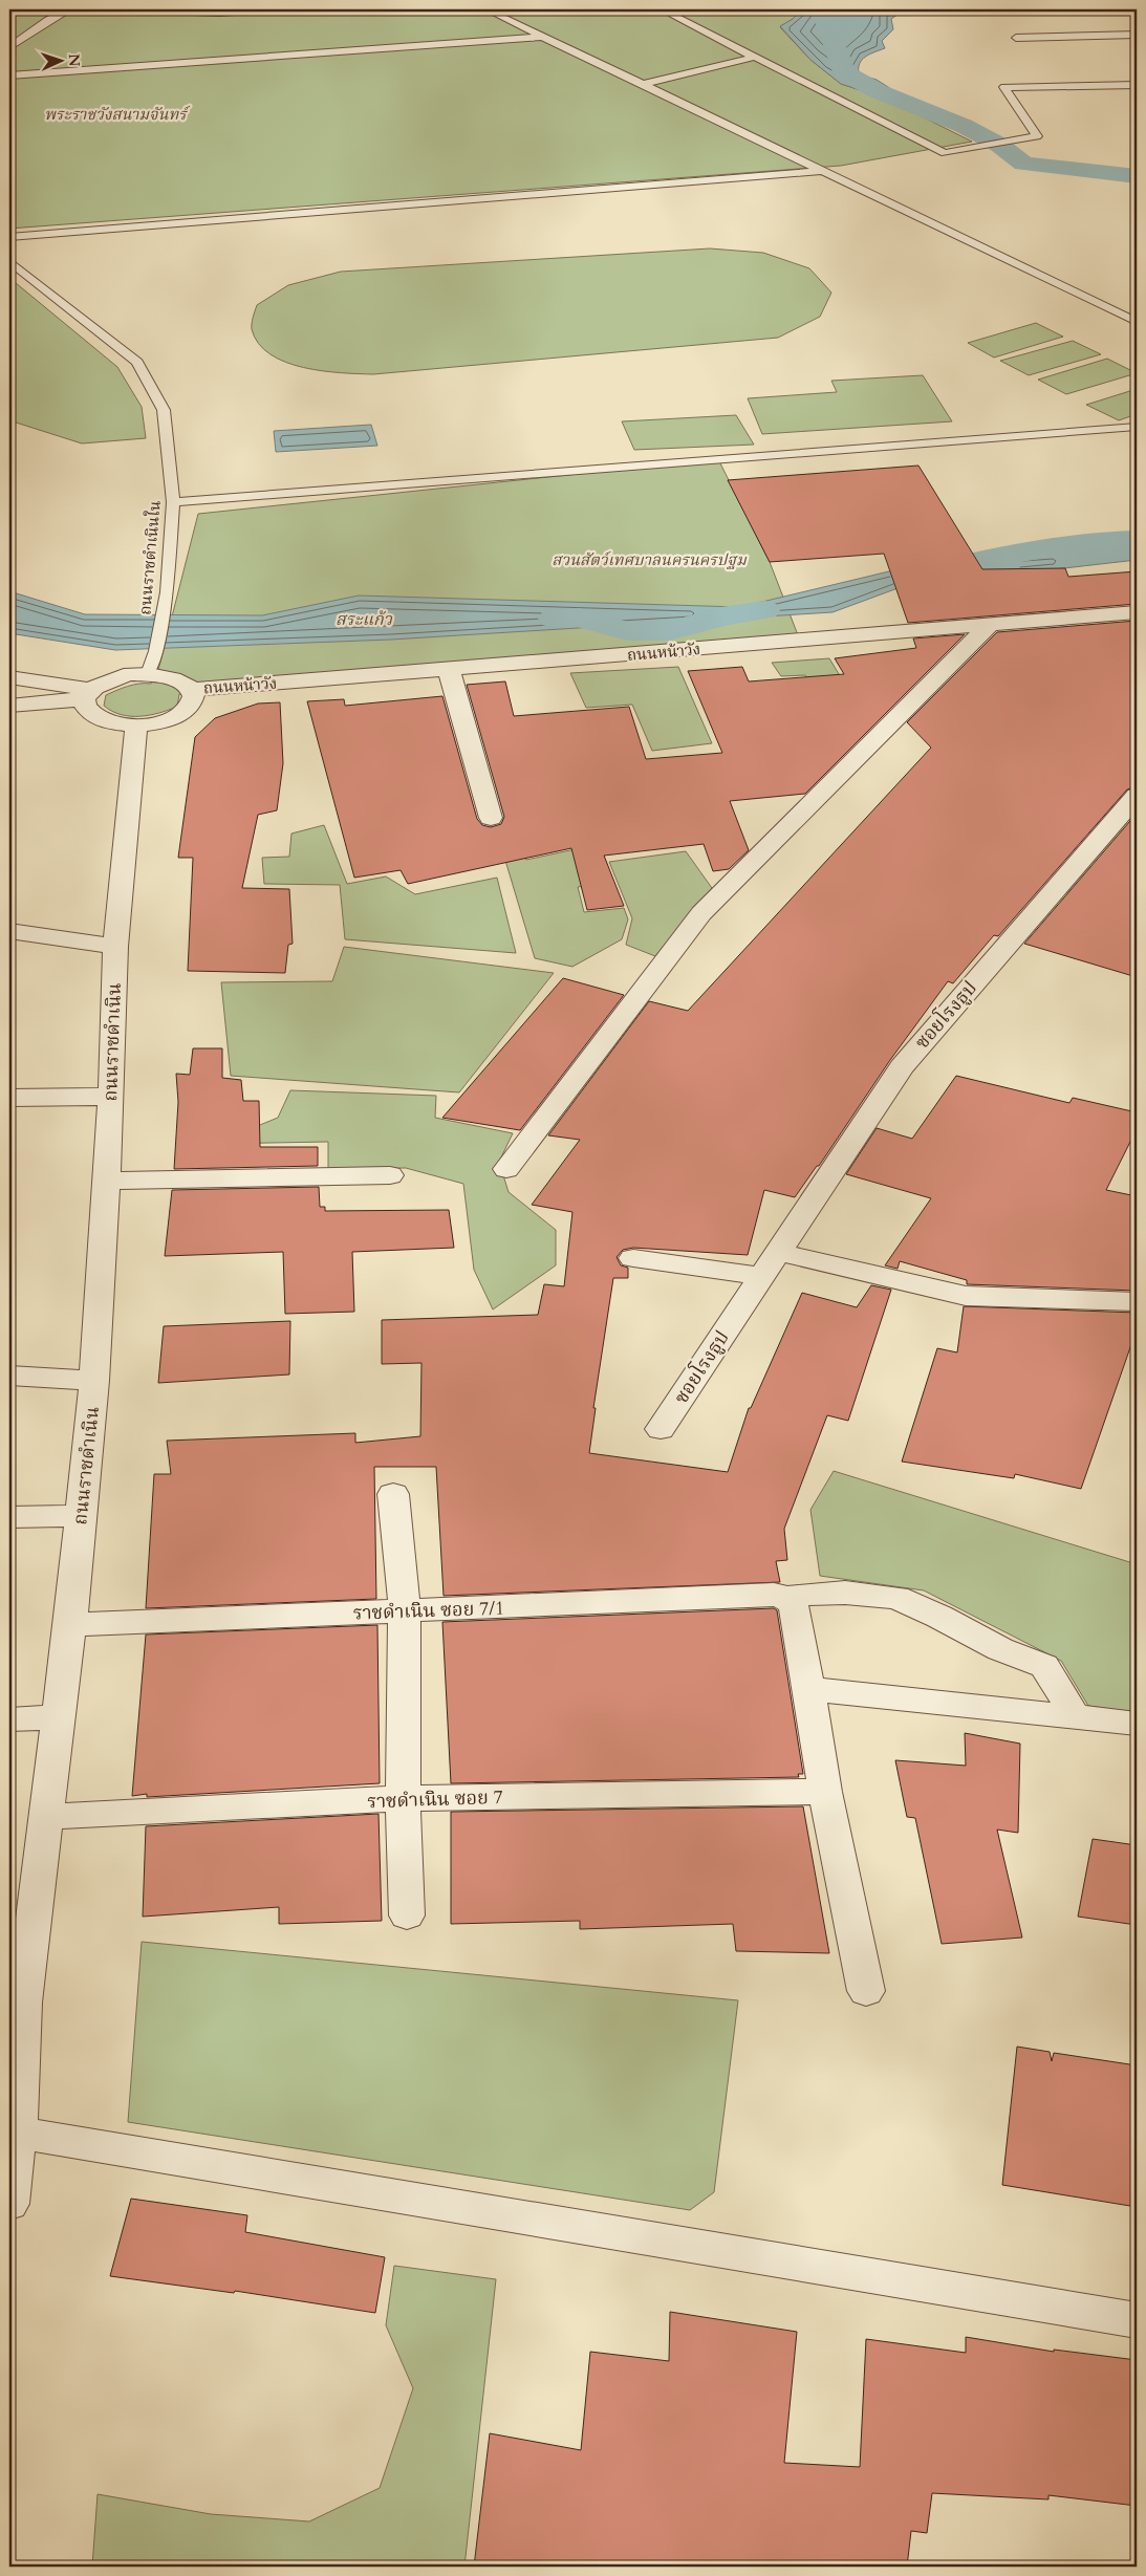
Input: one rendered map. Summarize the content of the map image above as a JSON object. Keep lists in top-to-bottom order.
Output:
{
  "streets": {
    "street": [
      "ถนนหน้าวัง",
      "ซอยโรงธูป",
      "ถนนราชดำเนิน",
      "ราชดำเนิน ซอย 7/1",
      "ราชดำเนิน ซอย 7"
    ],
    "lane": ["ถนนราชดำเนินใน"]
  },
  "crossings": [
    ["ถนนราชดำเนินใน", "ถนนหน้าวัง"],
    ["ถนนหน้าวัง", "ถนนราชดำเนิน"],
    ["ถนนราชดำเนิน", "ราชดำเนิน ซอย 7/1"],
    ["ถนนราชดำเนิน", "ราชดำเนิน ซอย 7"]
  ],
  "water": ["สระแก้ว"],
  "parks": ["พระราชวังสนามจันทร์", "สวนสัตว์เทศบาลนครนครปฐม"],
  "north": "right"
}
